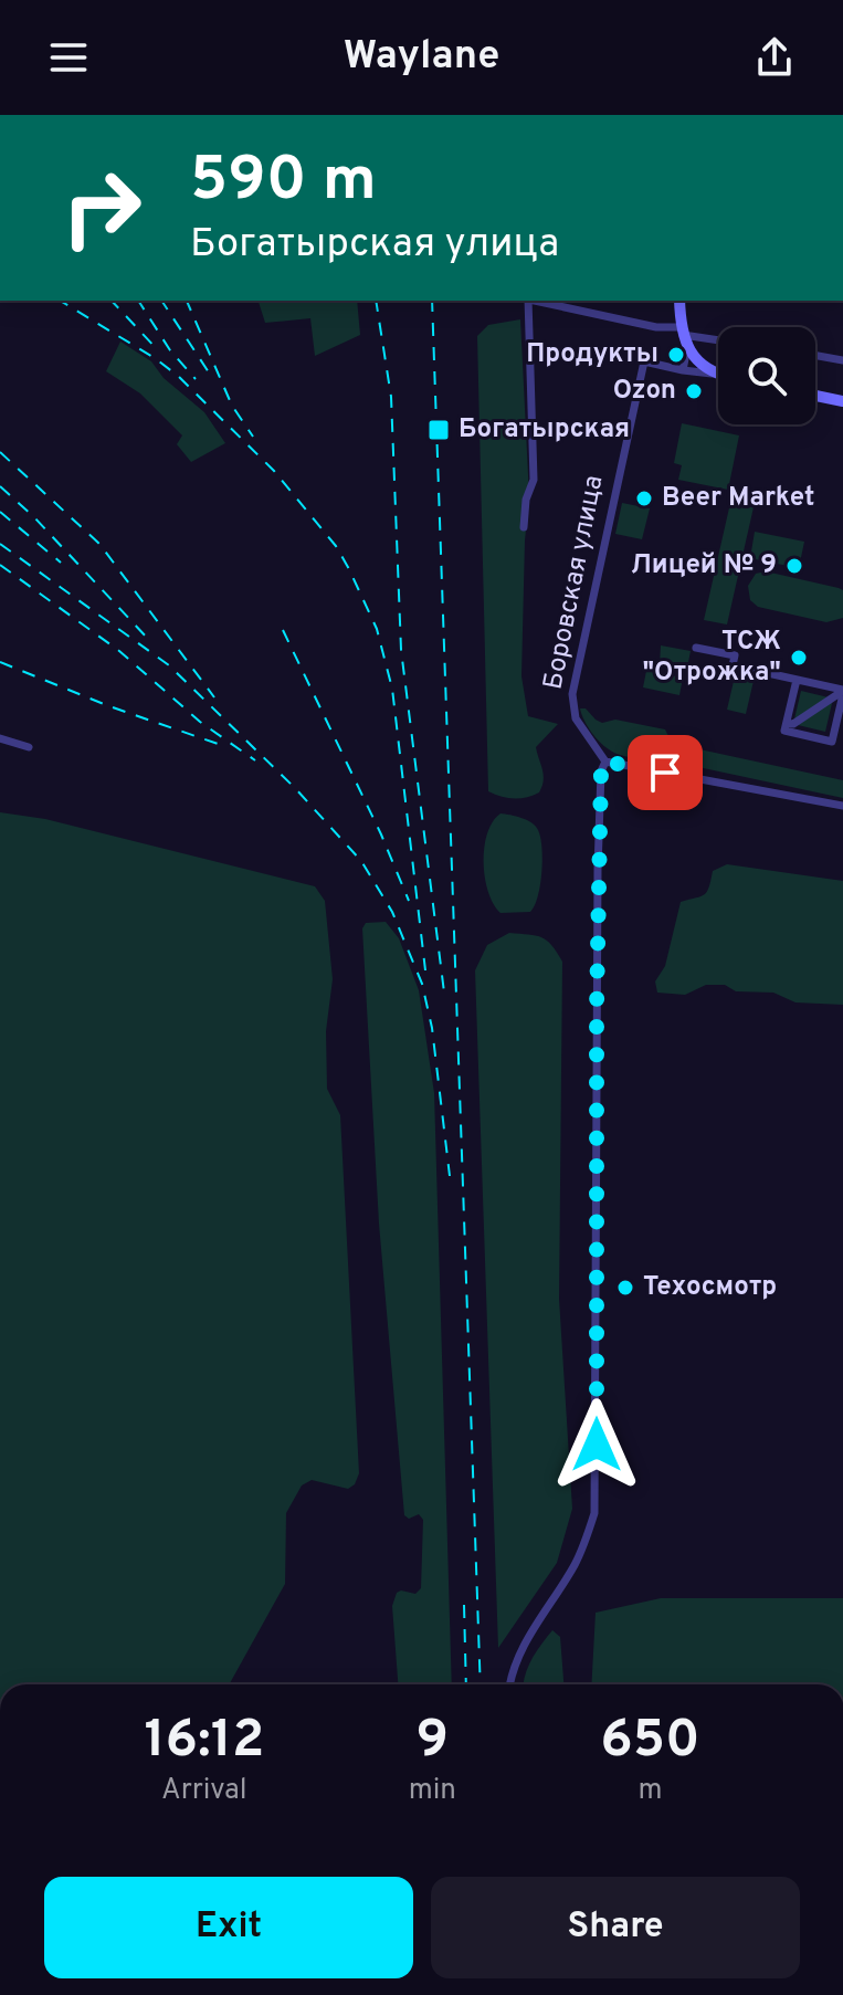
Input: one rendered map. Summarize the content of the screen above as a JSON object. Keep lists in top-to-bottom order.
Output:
{
  "streets": {
    "street": ["Боровская улица"]
  },
  "places": {
    "other": [
      "Продукты",
      "Ozon",
      "Beer Market",
      "Лицей № 9",
      "ТСЖ \"Отрожка\"",
      "Техосмотр"
    ],
    "transit": ["Богатырская"]
  },
  "page": {
    "header": "Waylane",
    "turn": ["590 m", "Богатырская улица"],
    "eta": [
      "16:12",
      "Arrival",
      "9",
      "min",
      "650",
      "m"
    ],
    "buttons": ["Exit", "Share"]
  }
}
